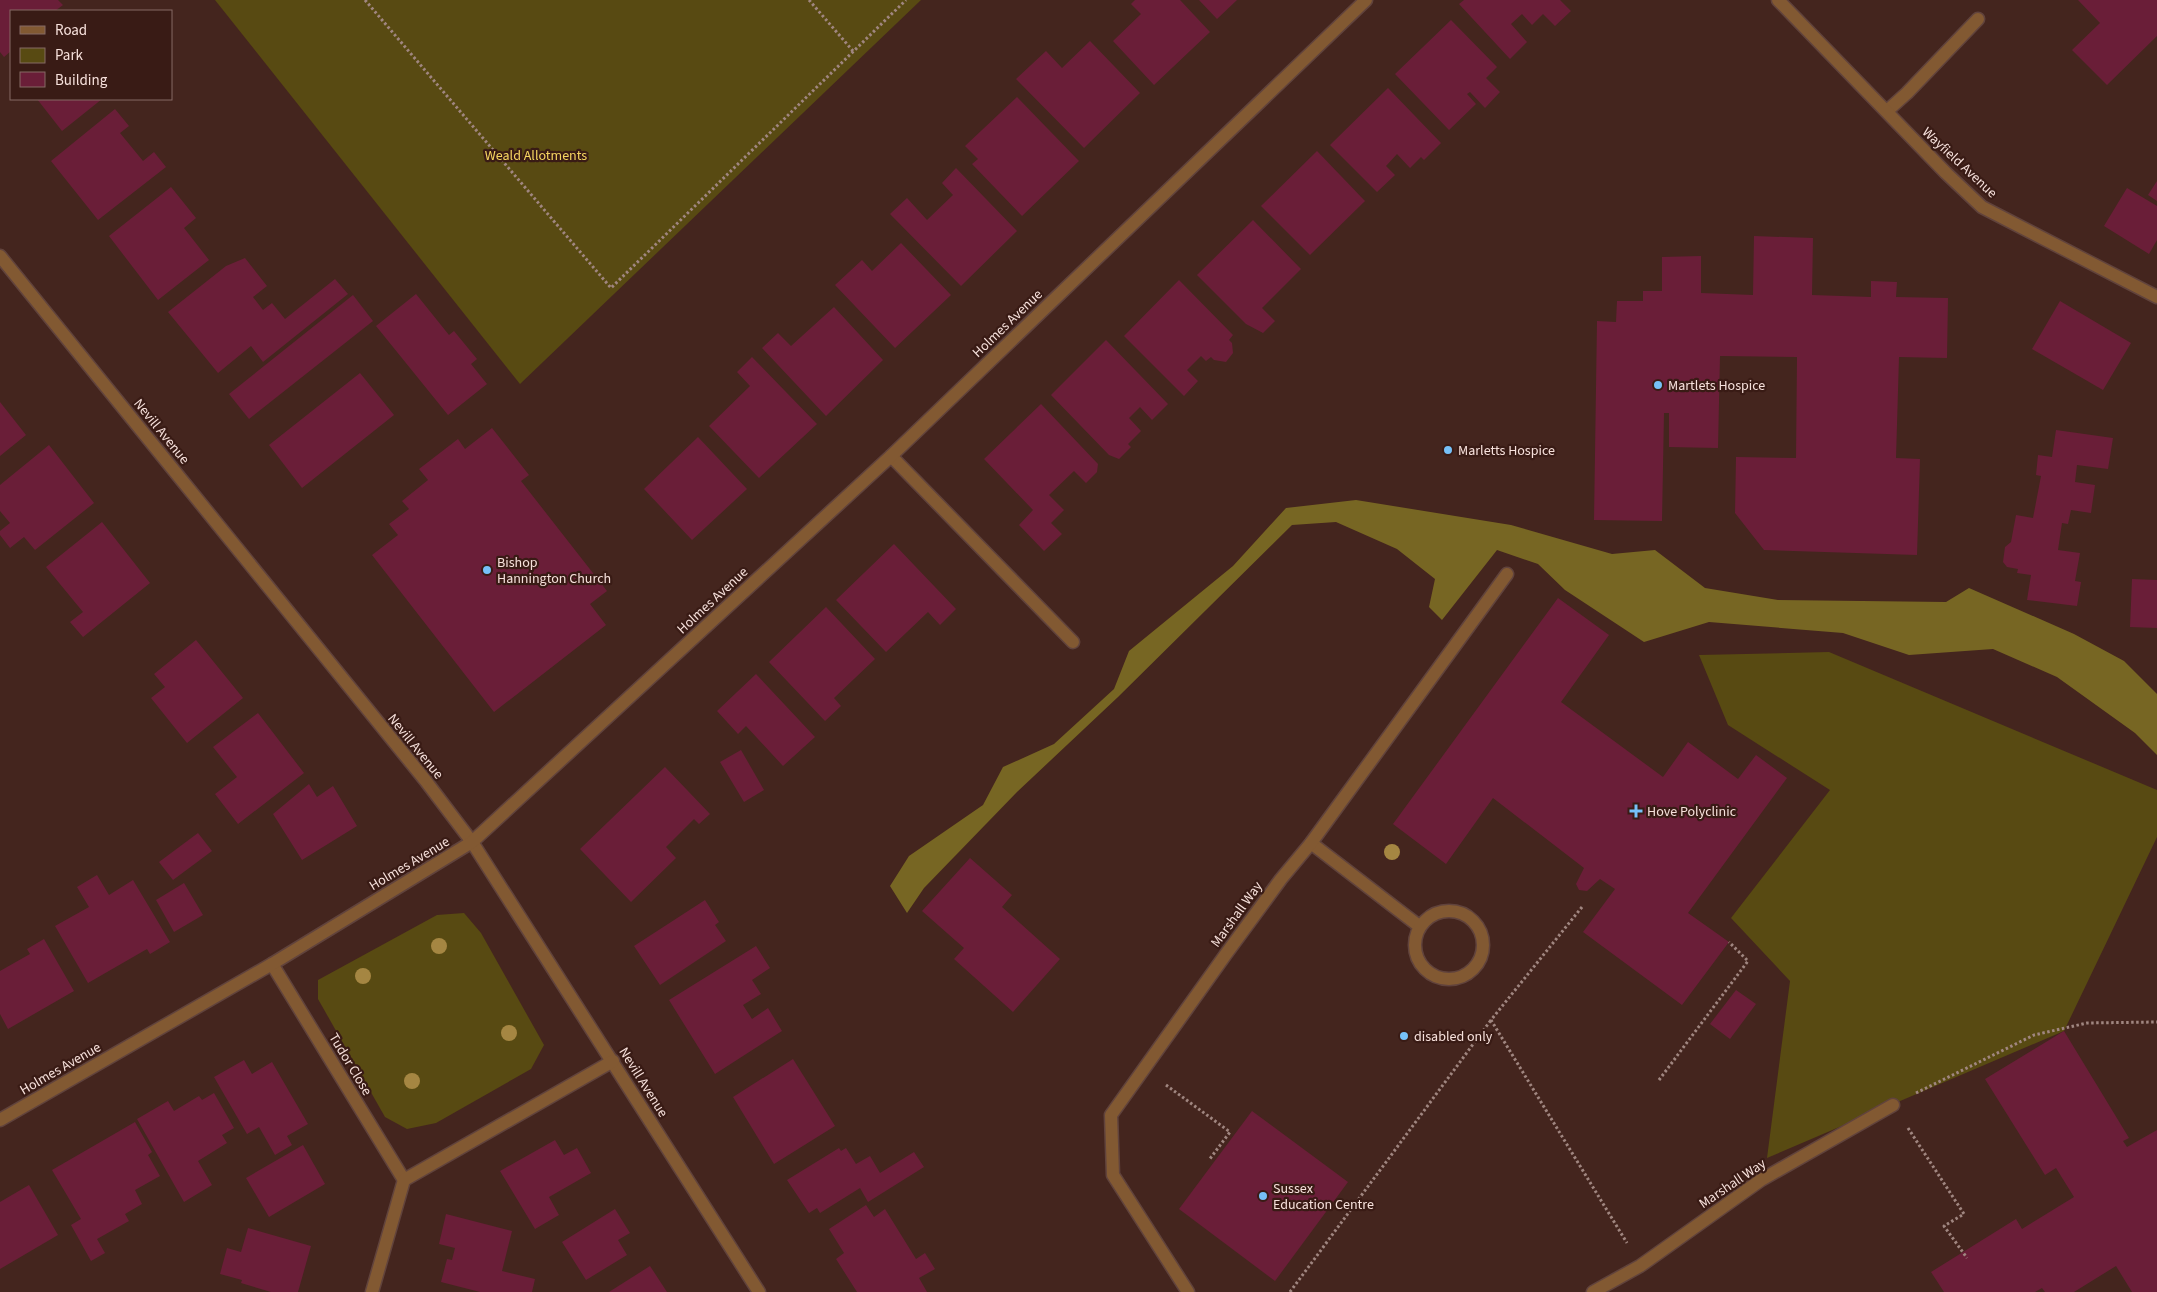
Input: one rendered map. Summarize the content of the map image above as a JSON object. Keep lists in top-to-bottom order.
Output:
{
  "streets": {
    "street": [
      "Wayfield Avenue",
      "Holmes Avenue",
      "Nevill Avenue",
      "Marshall Way",
      "Tudor Close"
    ]
  },
  "crossings": [
    ["Holmes Avenue", "Nevill Avenue"],
    ["Holmes Avenue", "Tudor Close"]
  ],
  "parks": ["Weald Allotments"],
  "places": {
    "other": [
      "Martlets Hospice",
      "Marletts Hospice",
      "Bishop Hannington Church",
      "disabled only",
      "Sussex Education Centre"
    ],
    "health": ["Hove Polyclinic"]
  },
  "legend": ["Road", "Park", "Building"]
}
